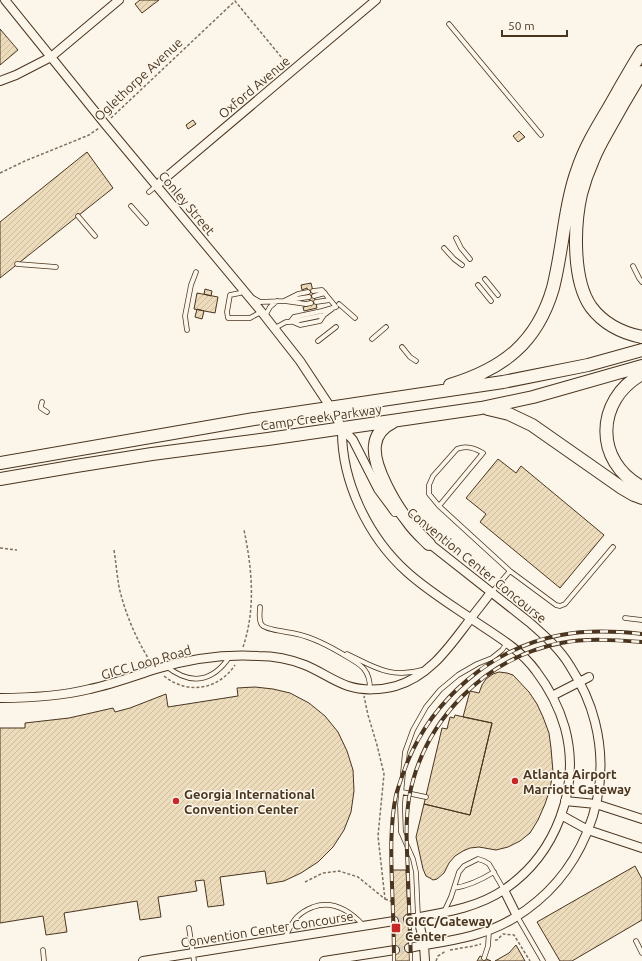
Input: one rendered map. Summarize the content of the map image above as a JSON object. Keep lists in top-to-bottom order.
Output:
{
  "streets": {
    "main road": ["Camp Creek Parkway"],
    "street": [
      "Oxford Avenue",
      "Conley Street",
      "Convention Center Concourse",
      "GICC Loop Road"
    ],
    "path": ["Oglethorpe Avenue"]
  },
  "crossings": [
    ["Oglethorpe Avenue", "Oxford Avenue"],
    ["Oglethorpe Avenue", "Conley Street"],
    ["Oxford Avenue", "Conley Street"],
    ["Conley Street", "Camp Creek Parkway"],
    ["Conley Street", "Convention Center Concourse"],
    ["Camp Creek Parkway", "Convention Center Concourse"],
    ["Convention Center Concourse", "GICC Loop Road"]
  ],
  "places": {
    "other": ["Atlanta Airport Marriott Gateway", "Georgia International Convention Center"],
    "transit": ["GICC/Gateway Center"]
  },
  "scale_bar": "50 m"
}
